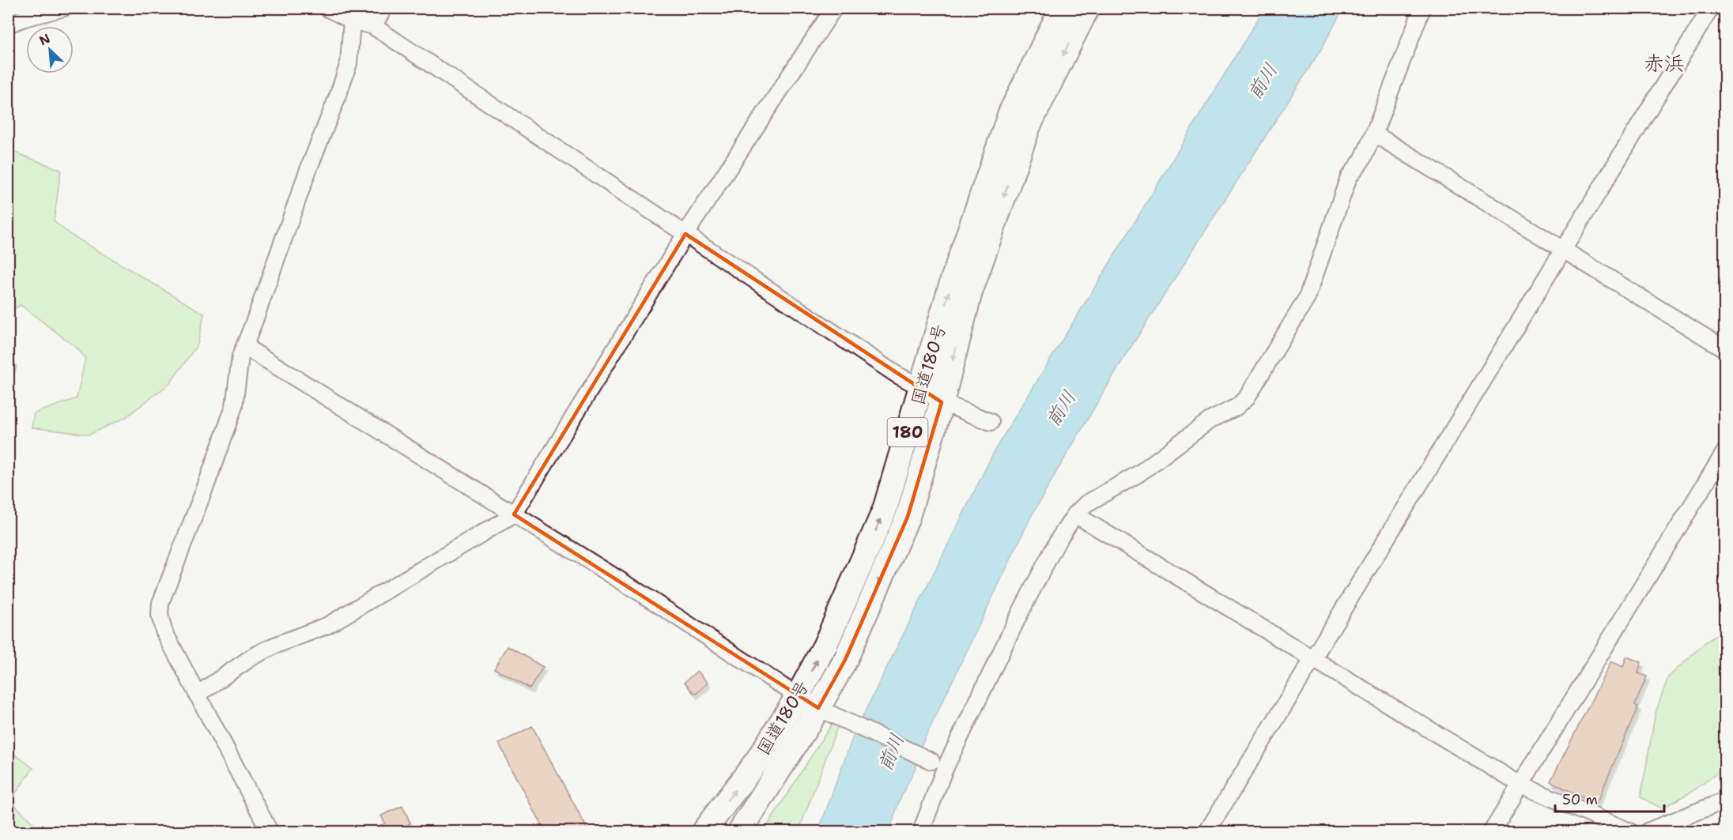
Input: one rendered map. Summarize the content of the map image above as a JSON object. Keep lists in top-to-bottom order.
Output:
{
  "streets": {
    "highway": ["国道180号", "180"]
  },
  "districts": ["赤浜"],
  "water": ["前川"],
  "scale_bar": "50 m",
  "north": "top left"
}
